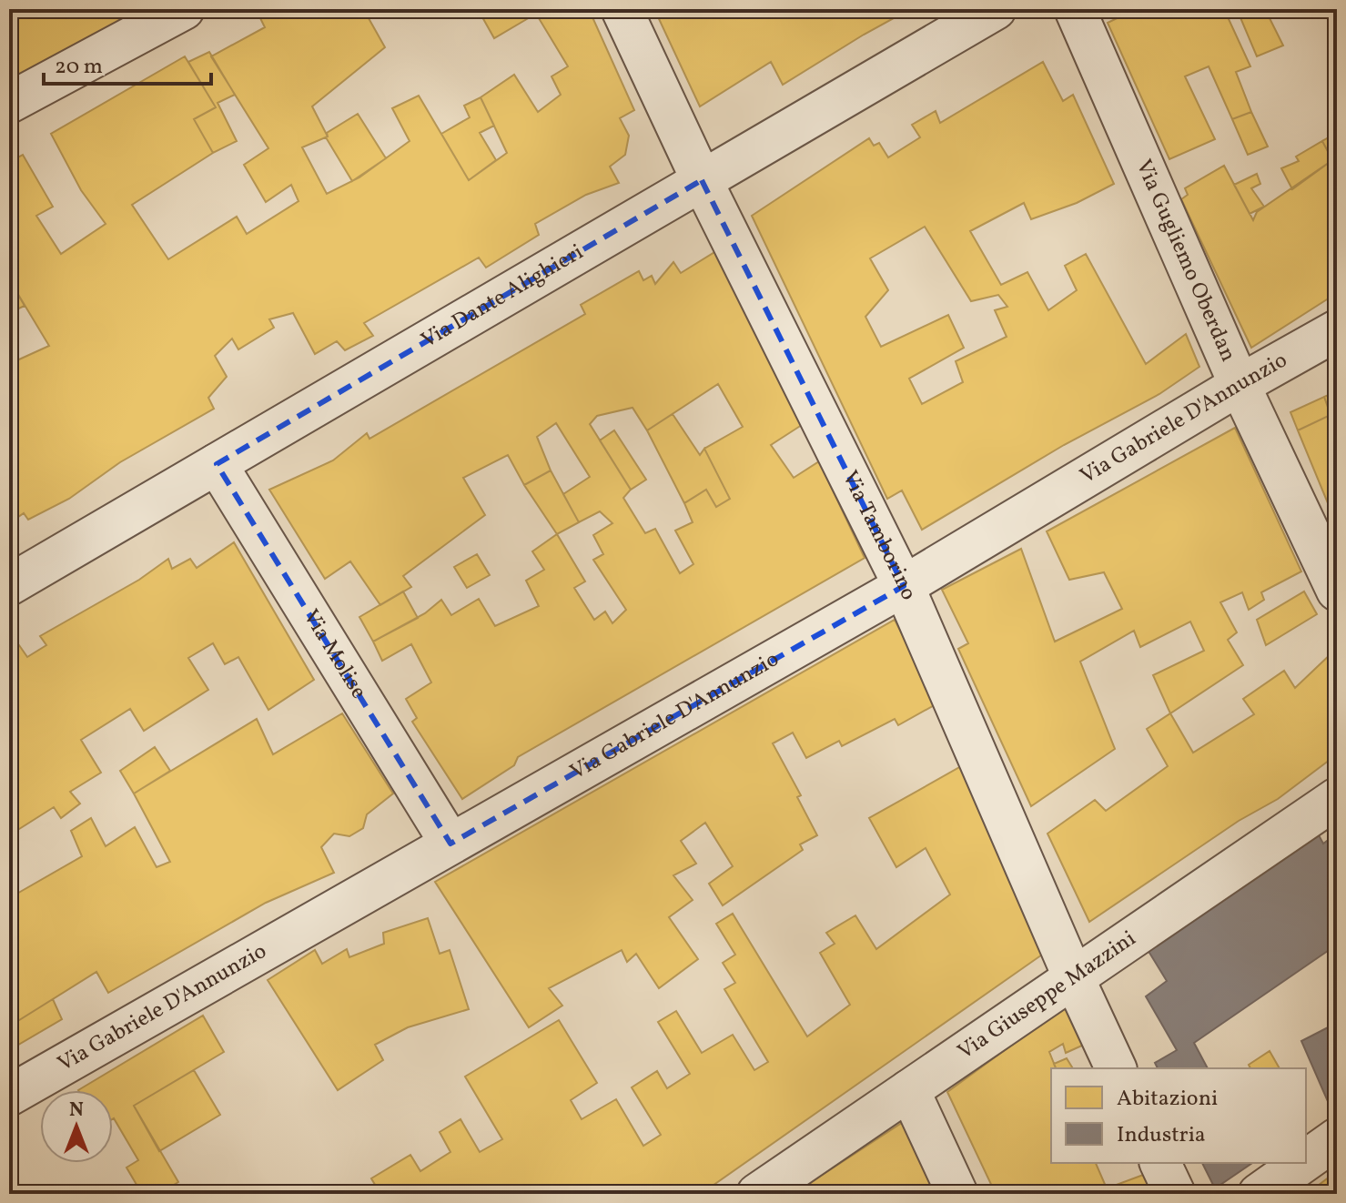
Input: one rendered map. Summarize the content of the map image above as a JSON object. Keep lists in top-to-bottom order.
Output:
{
  "streets": {
    "street": [
      "Via Gugliemo Oberdan",
      "Via Dante Alighieri",
      "Via Gabriele D'Annunzio",
      "Via Tamborino",
      "Via Molise",
      "Via Giuseppe Mazzini"
    ]
  },
  "crossings": [
    ["Via Gugliemo Oberdan", "Via Gabriele D'Annunzio"],
    ["Via Dante Alighieri", "Via Tamborino"],
    ["Via Dante Alighieri", "Via Molise"],
    ["Via Gabriele D'Annunzio", "Via Tamborino"],
    ["Via Gabriele D'Annunzio", "Via Molise"],
    ["Via Tamborino", "Via Giuseppe Mazzini"]
  ],
  "legend": ["Abitazioni", "Industria"],
  "scale_bar": "20 m",
  "north": "top"
}
